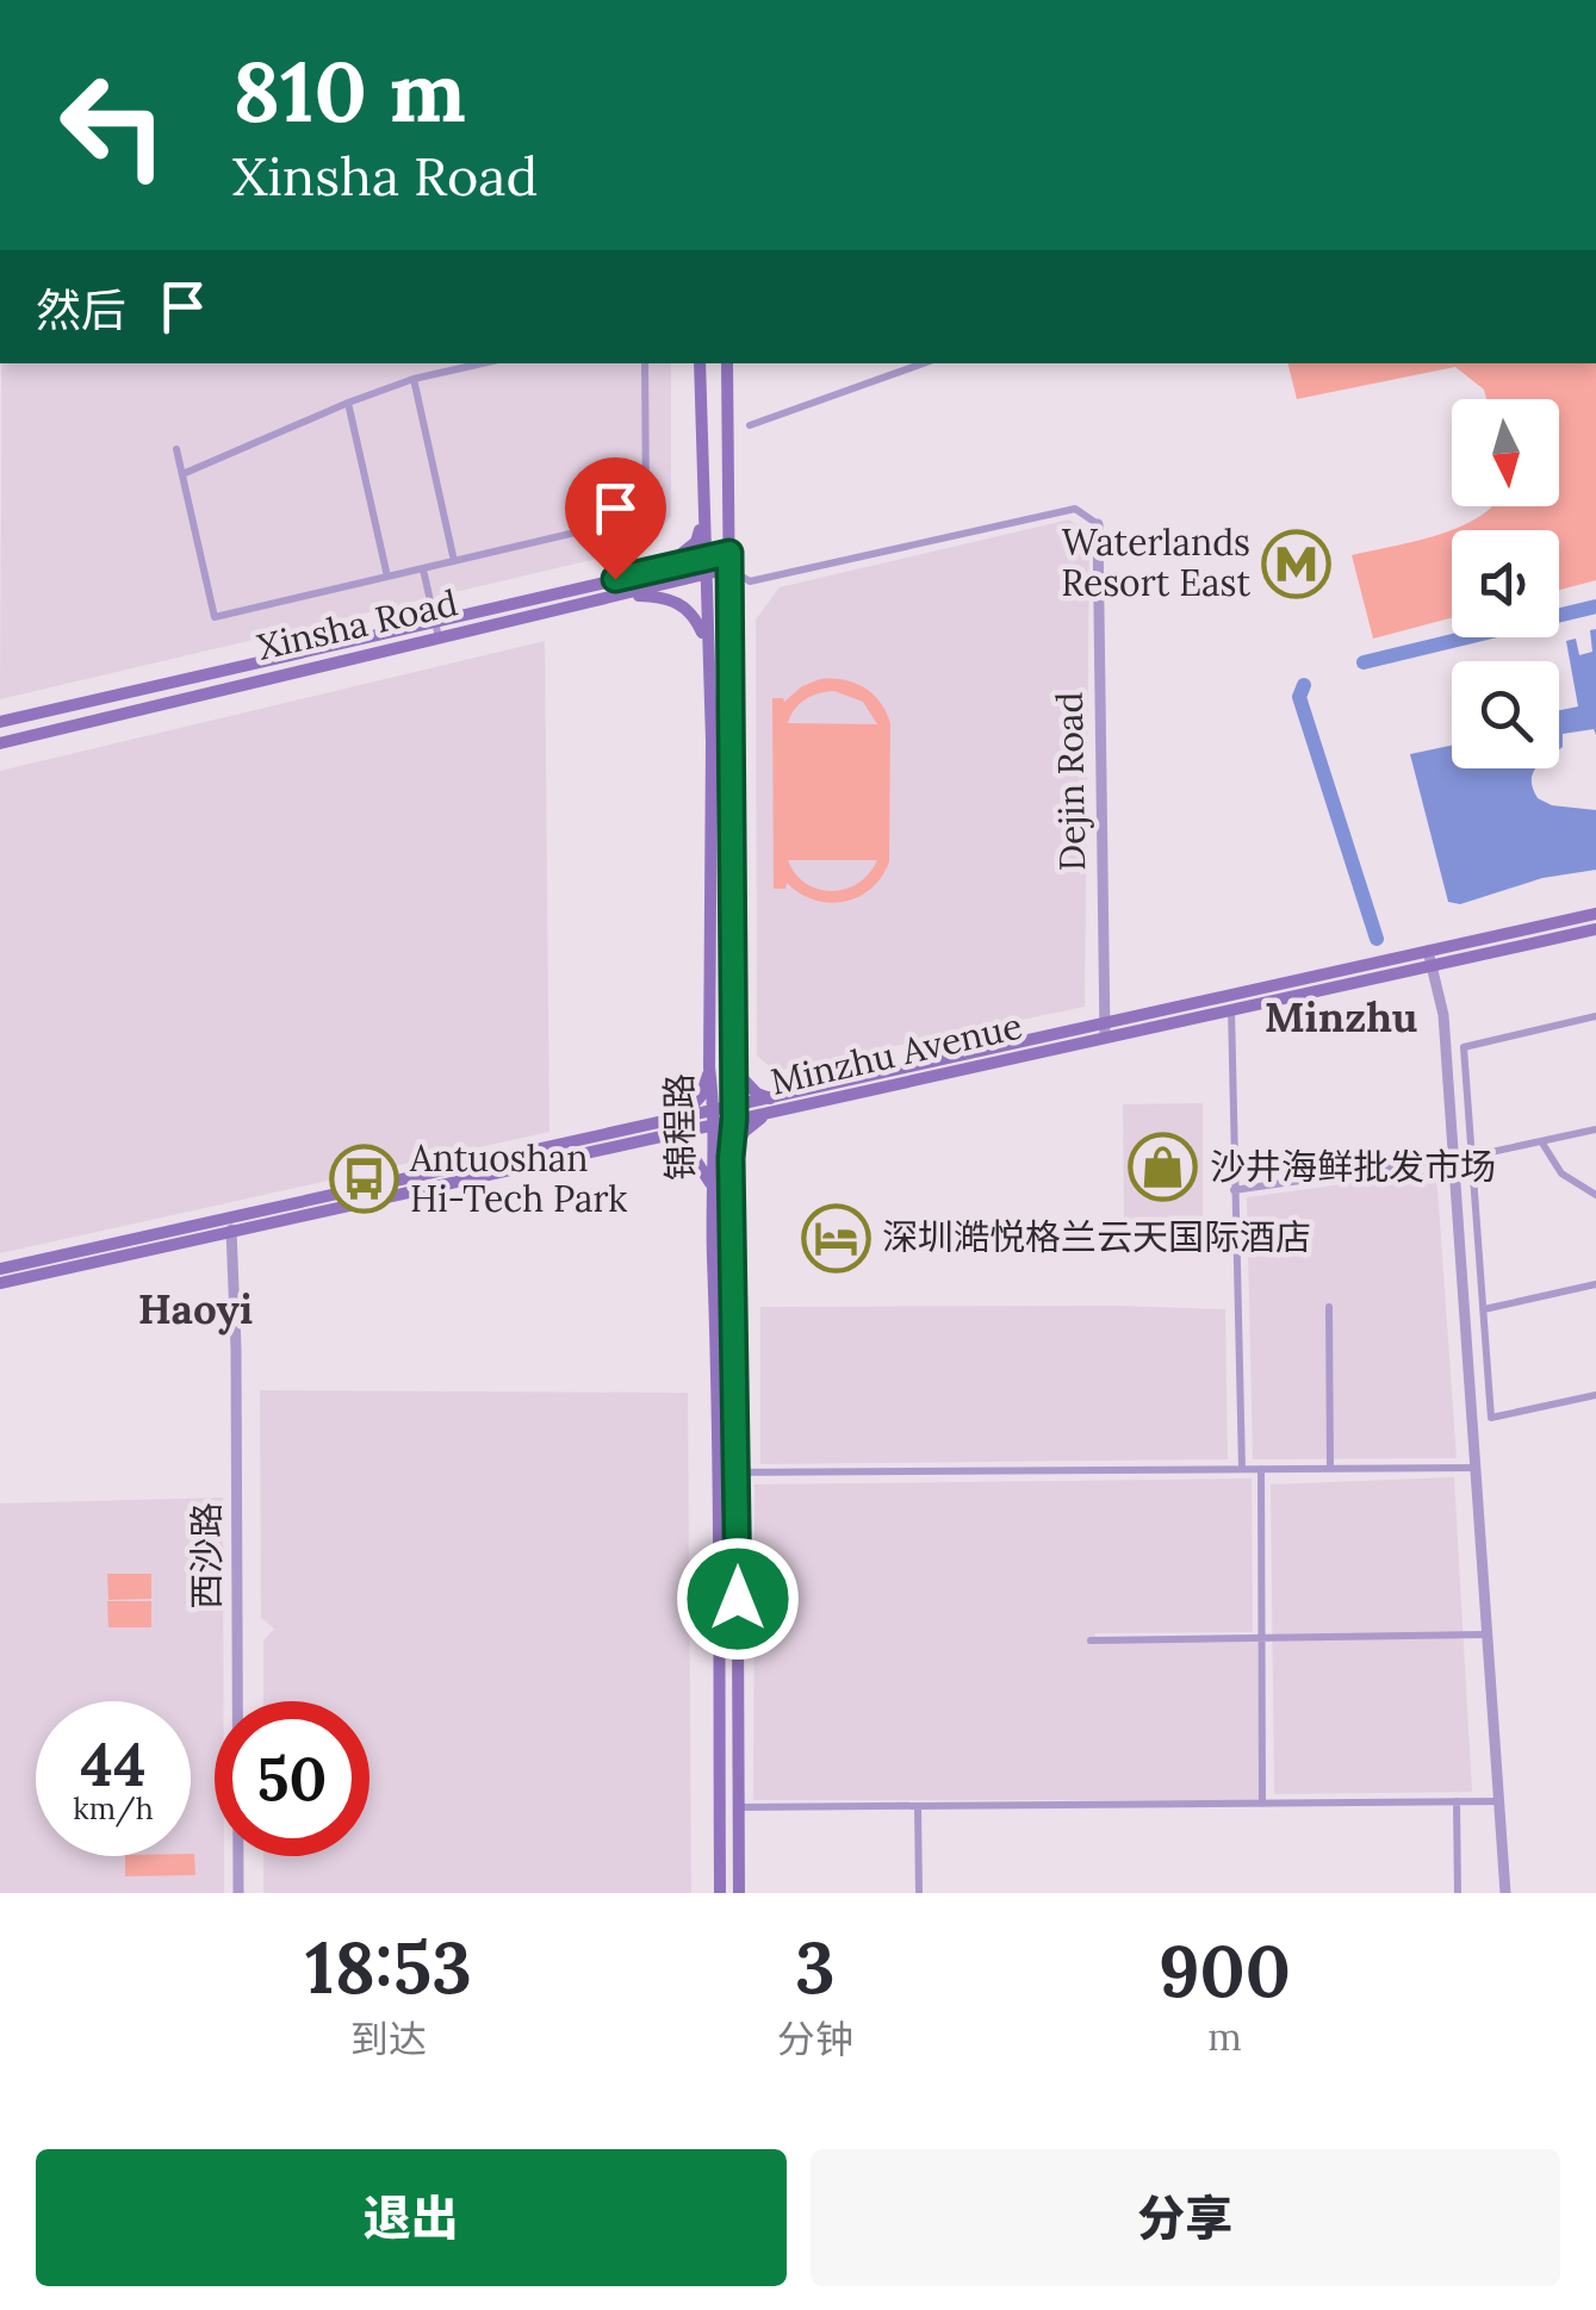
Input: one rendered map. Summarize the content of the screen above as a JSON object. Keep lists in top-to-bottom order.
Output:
{
  "streets": {
    "main road": ["Xinsha Road", "Minzhu Avenue", "锦程路"],
    "street": ["Dejin Road", "西沙路"]
  },
  "crossings": [
    ["Xinsha Road", "锦程路"],
    ["Dejin Road", "Minzhu Avenue"],
    ["Minzhu Avenue", "锦程路"],
    ["Minzhu Avenue", "西沙路"]
  ],
  "districts": ["Minzhu", "Haoyi"],
  "places": {
    "metro station": ["Waterlands Resort East"],
    "shop": ["沙井海鲜批发市场"],
    "bus stop": ["Antuoshan Hi-Tech Park"],
    "hotel": ["深圳澔悦格兰云天国际酒店"]
  },
  "north": "bottom",
  "page": {
    "turn": ["810 m", "Xinsha Road"],
    "then": "然后",
    "speed": "44 km/h",
    "limit": "50",
    "eta": [
      "18:53",
      "到达",
      "3",
      "分钟",
      "900",
      "m"
    ],
    "buttons": ["退出", "分享"]
  }
}
